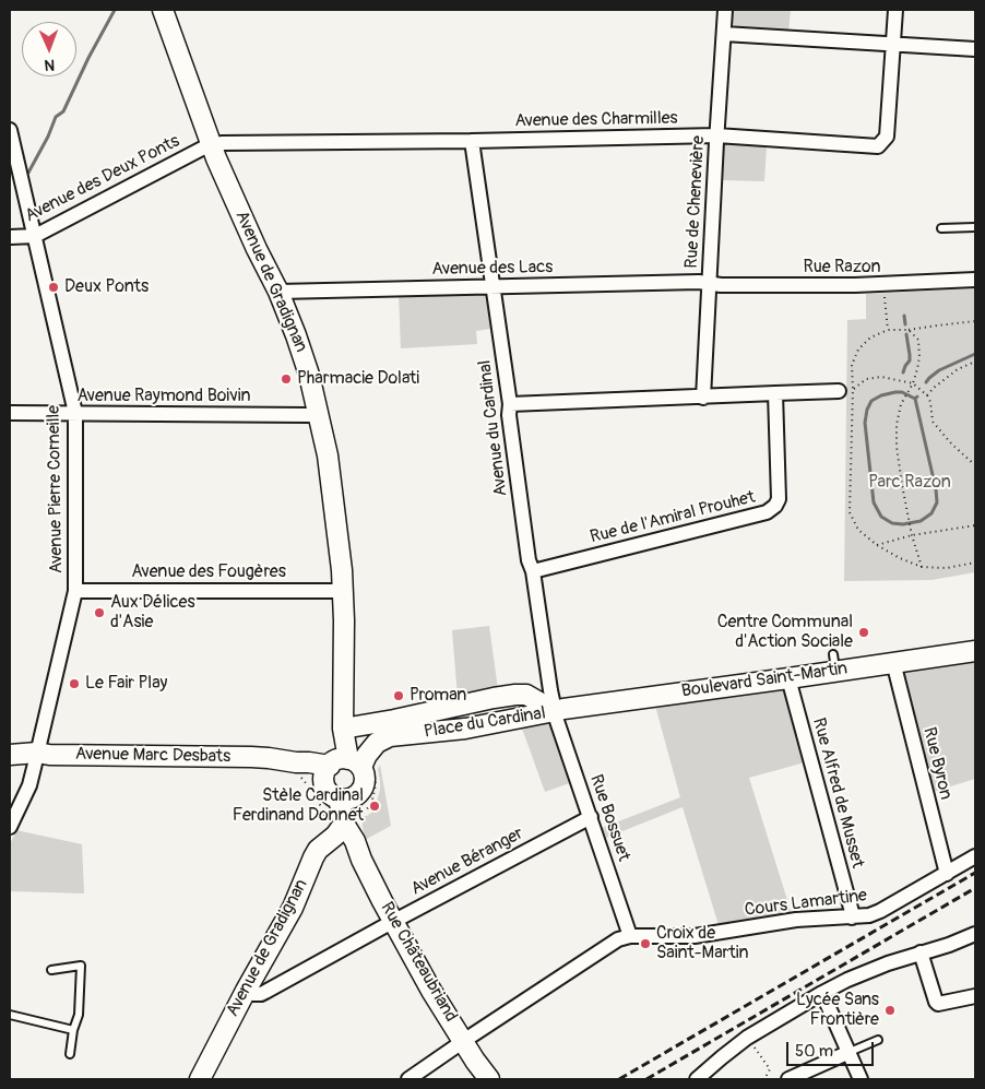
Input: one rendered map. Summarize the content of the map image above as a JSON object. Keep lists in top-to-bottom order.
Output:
{
  "streets": {
    "street": [
      "Avenue des Charmilles",
      "Avenue des Deux Ponts",
      "Rue de Chenevière",
      "Rue Razon",
      "Avenue des Lacs",
      "Avenue de Gradignan",
      "Avenue Raymond Boivin",
      "Avenue du Cardinal",
      "Avenue Pierre Corneille",
      "Rue de l'Amiral Prouhet",
      "Avenue des Fougères",
      "Boulevard Saint-Martin",
      "Place du Cardinal",
      "Avenue Marc Desbats",
      "Rue Byron",
      "Rue Alfred de Musset",
      "Rue Bossuet",
      "Avenue Béranger",
      "Cours Lamartine",
      "Rue Châteaubriand"
    ]
  },
  "crossings": [
    ["Avenue des Charmilles", "Avenue des Deux Ponts"],
    ["Avenue des Charmilles", "Rue de Chenevière"],
    ["Avenue des Charmilles", "Avenue de Gradignan"],
    ["Avenue des Charmilles", "Avenue du Cardinal"],
    ["Avenue des Deux Ponts", "Avenue de Gradignan"],
    ["Avenue des Deux Ponts", "Avenue Pierre Corneille"],
    ["Rue de Chenevière", "Rue Razon"],
    ["Rue de Chenevière", "Avenue des Lacs"],
    ["Rue Razon", "Avenue des Lacs"],
    ["Avenue des Lacs", "Avenue de Gradignan"],
    ["Avenue des Lacs", "Avenue du Cardinal"],
    ["Avenue de Gradignan", "Avenue Raymond Boivin"],
    ["Avenue de Gradignan", "Avenue des Fougères"],
    ["Avenue de Gradignan", "Place du Cardinal"],
    ["Avenue de Gradignan", "Avenue Marc Desbats"],
    ["Avenue de Gradignan", "Avenue Béranger"],
    ["Avenue de Gradignan", "Rue Châteaubriand"],
    ["Avenue Raymond Boivin", "Avenue Pierre Corneille"],
    ["Avenue du Cardinal", "Rue de l'Amiral Prouhet"],
    ["Avenue du Cardinal", "Boulevard Saint-Martin"],
    ["Avenue du Cardinal", "Place du Cardinal"],
    ["Avenue du Cardinal", "Rue Bossuet"],
    ["Avenue Pierre Corneille", "Avenue des Fougères"],
    ["Avenue Pierre Corneille", "Avenue Marc Desbats"],
    ["Boulevard Saint-Martin", "Place du Cardinal"],
    ["Boulevard Saint-Martin", "Rue Byron"],
    ["Boulevard Saint-Martin", "Rue Alfred de Musset"],
    ["Boulevard Saint-Martin", "Rue Bossuet"],
    ["Place du Cardinal", "Avenue Marc Desbats"],
    ["Place du Cardinal", "Rue Bossuet"],
    ["Rue Byron", "Cours Lamartine"],
    ["Rue Alfred de Musset", "Cours Lamartine"],
    ["Rue Bossuet", "Avenue Béranger"],
    ["Rue Bossuet", "Cours Lamartine"],
    ["Avenue Béranger", "Rue Châteaubriand"],
    ["Cours Lamartine", "Rue Châteaubriand"]
  ],
  "parks": ["Parc Razon"],
  "places": [
    "Deux Ponts",
    "Pharmacie Dolati",
    "Aux Délices d'Asie",
    "Centre Communal d'Action Sociale",
    "Le Fair Play",
    "Proman",
    "Stèle Cardinal Ferdinand Donnet",
    "Croix de Saint-Martin",
    "Lycée Sans Frontière"
  ],
  "scale_bar": "50 m",
  "north": "bottom"
}
